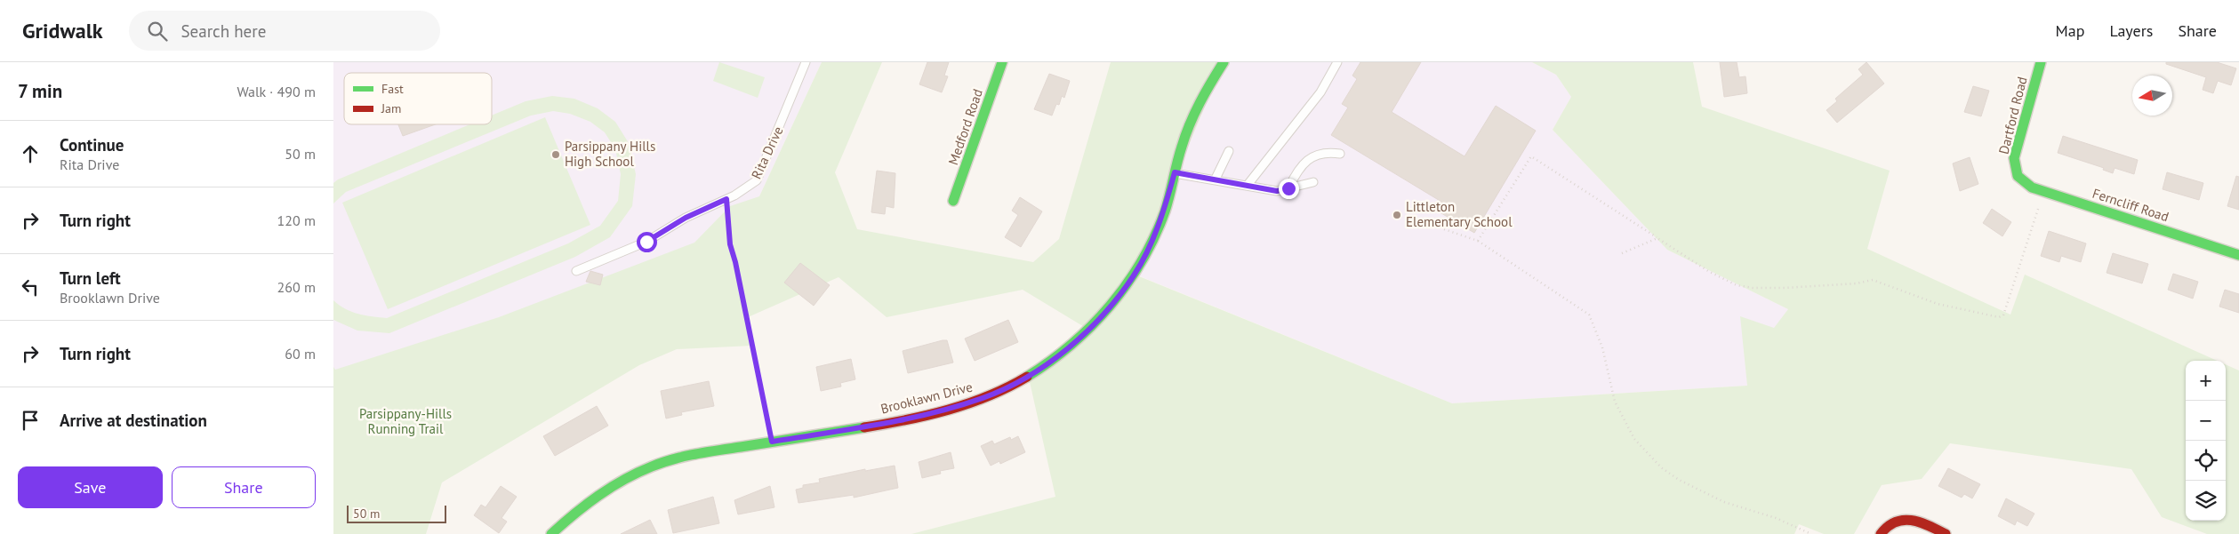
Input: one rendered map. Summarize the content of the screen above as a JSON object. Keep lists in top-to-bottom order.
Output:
{
  "streets": {
    "street": [
      "Dartford Road",
      "Medford Road",
      "Ferncliff Road",
      "Brooklawn Drive"
    ],
    "lane": ["Rita Drive"]
  },
  "crossings": [
    ["Dartford Road", "Ferncliff Road"]
  ],
  "parks": ["Parsippany-Hills Running Trail"],
  "places": ["Parsippany Hills High School", "Littleton Elementary School"],
  "legend": ["Fast", "Jam"],
  "scale_bar": "50 m",
  "north": "left",
  "page": {
    "header": "Gridwalk",
    "search": "Search here",
    "nav": ["Map", "Layers", "Share"],
    "heading": ["7 min", "Walk · 490 m"],
    "list": [
      ["Continue", "Rita Drive", "50 m"],
      ["Turn right", "120 m"],
      ["Turn left", "Brooklawn Drive", "260 m"],
      ["Turn right", "60 m"],
      "Arrive at destination"
    ],
    "map_buttons": ["+", "−"],
    "buttons": ["Save", "Share"],
    "scale": "50 m"
  }
}
